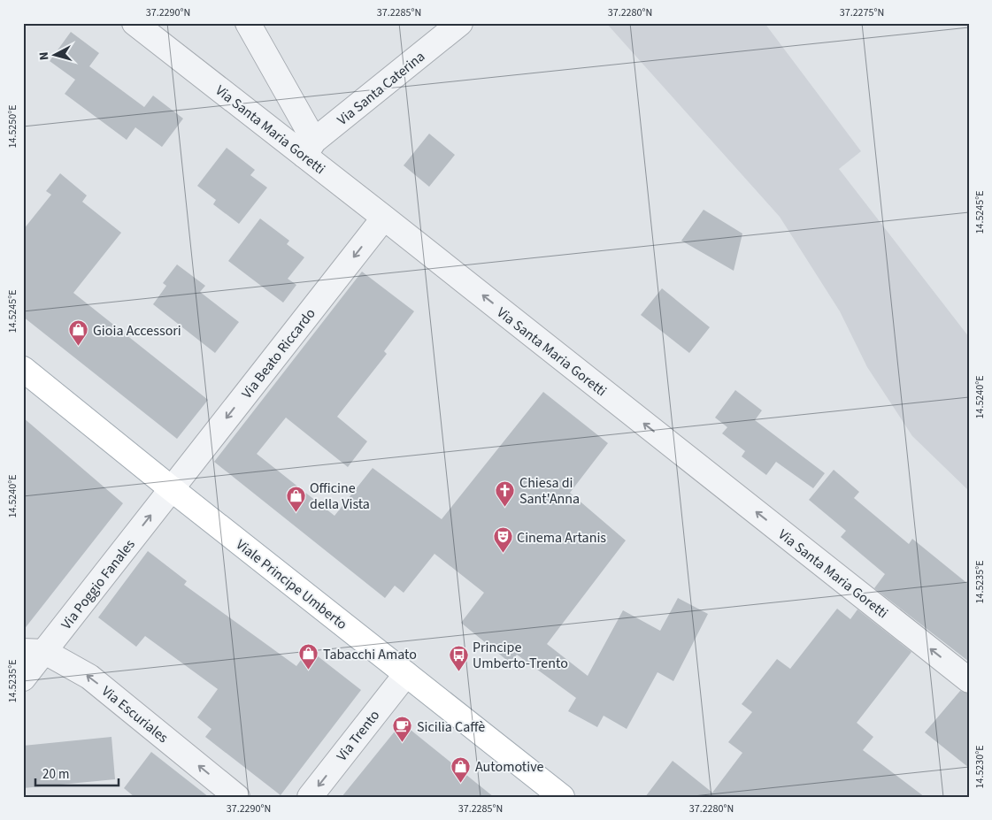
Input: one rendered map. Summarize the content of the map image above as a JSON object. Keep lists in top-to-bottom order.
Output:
{
  "streets": {
    "main road": ["Viale Principe Umberto"],
    "street": [
      "Via Santa Caterina",
      "Via Santa Maria Goretti",
      "Via Beato Riccardo",
      "Via Poggio Fanales",
      "Via Escuriales",
      "Via Trento"
    ]
  },
  "crossings": [
    ["Via Santa Caterina", "Via Santa Maria Goretti"],
    ["Via Santa Maria Goretti", "Via Beato Riccardo"],
    ["Via Beato Riccardo", "Via Poggio Fanales"],
    ["Via Beato Riccardo", "Viale Principe Umberto"],
    ["Via Poggio Fanales", "Viale Principe Umberto"],
    ["Via Poggio Fanales", "Via Escuriales"],
    ["Viale Principe Umberto", "Via Trento"]
  ],
  "one_way": [
    "Via Santa Maria Goretti",
    "Via Beato Riccardo",
    "Via Poggio Fanales",
    "Via Escuriales",
    "Via Trento"
  ],
  "places": {
    "shop": [
      "Gioia Accessori",
      "Officine della Vista",
      "Tabacchi Amato",
      "Automotive"
    ],
    "church": ["Chiesa di Sant'Anna"],
    "theatre": ["Cinema Artanis"],
    "bus stop": ["Principe Umberto-Trento"],
    "cafe": ["Sicilia Caffè"]
  },
  "scale_bar": "20 m",
  "north": "left",
  "coordinates": [
    "37.2290°N",
    "37.2285°N",
    "37.2280°N",
    "37.2275°N",
    "14.5250°E",
    "14.5245°E",
    "14.5240°E",
    "14.5235°E",
    "14.5230°E"
  ]
}
